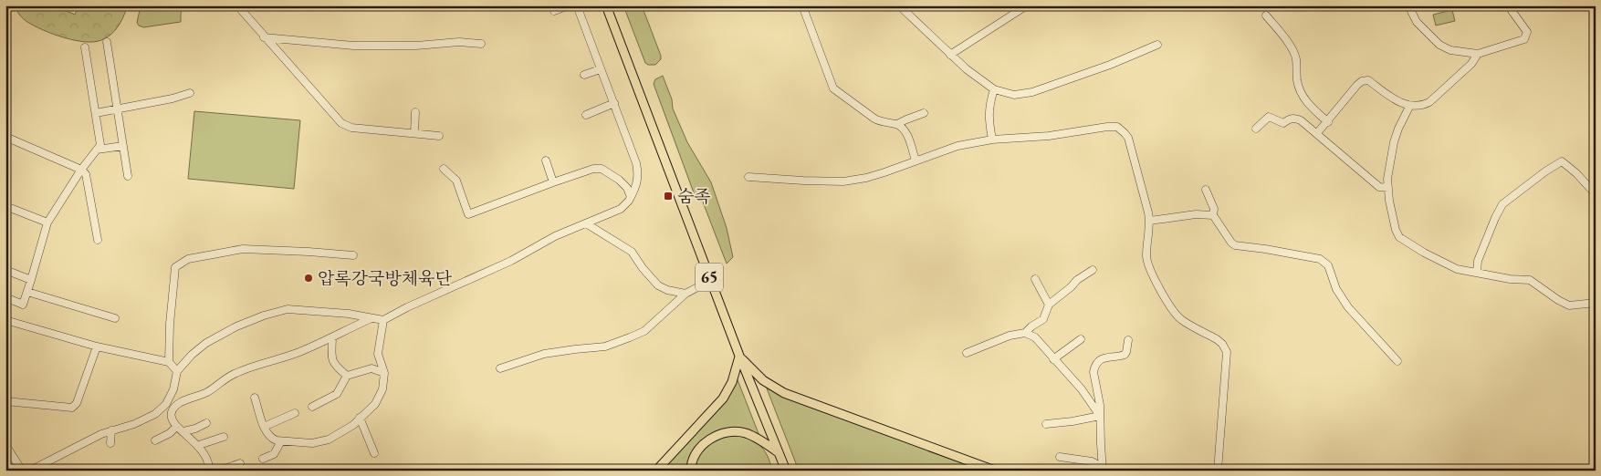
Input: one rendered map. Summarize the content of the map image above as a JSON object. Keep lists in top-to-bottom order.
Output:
{
  "streets": {
    "main road": ["65"]
  },
  "places": {
    "transit": ["숨족"],
    "other": ["압록강국방체육단"]
  }
}
